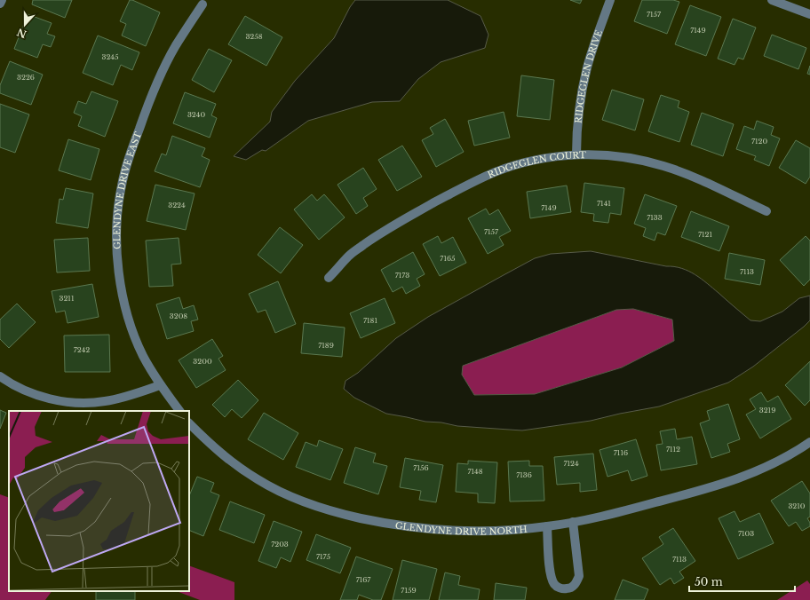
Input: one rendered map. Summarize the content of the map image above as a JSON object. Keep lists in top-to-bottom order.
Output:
{
  "streets": {
    "street": [
      "RIDGEGLEN DRIVE",
      "RIDGEGLEN COURT",
      "GLENDYNE DRIVE EAST",
      "GLENDYNE DRIVE NORTH"
    ]
  },
  "crossings": [
    ["RIDGEGLEN DRIVE", "RIDGEGLEN COURT"]
  ],
  "house_numbers": [
    "7157",
    "7149",
    "3258",
    "3245",
    "3226",
    "3240",
    "7120",
    "7141",
    "3224",
    "7149",
    "7133",
    "7157",
    "7121",
    "7165",
    "7113",
    "7173",
    "3211",
    "3208",
    "7181",
    "7189",
    "7242",
    "3200",
    "3219",
    "7112",
    "7116",
    "7124",
    "7156",
    "7148",
    "7136",
    "3210",
    "7103",
    "7203",
    "7175",
    "7113",
    "7167",
    "7159"
  ],
  "scale_bar": "50 m",
  "north": "bottom"
}
